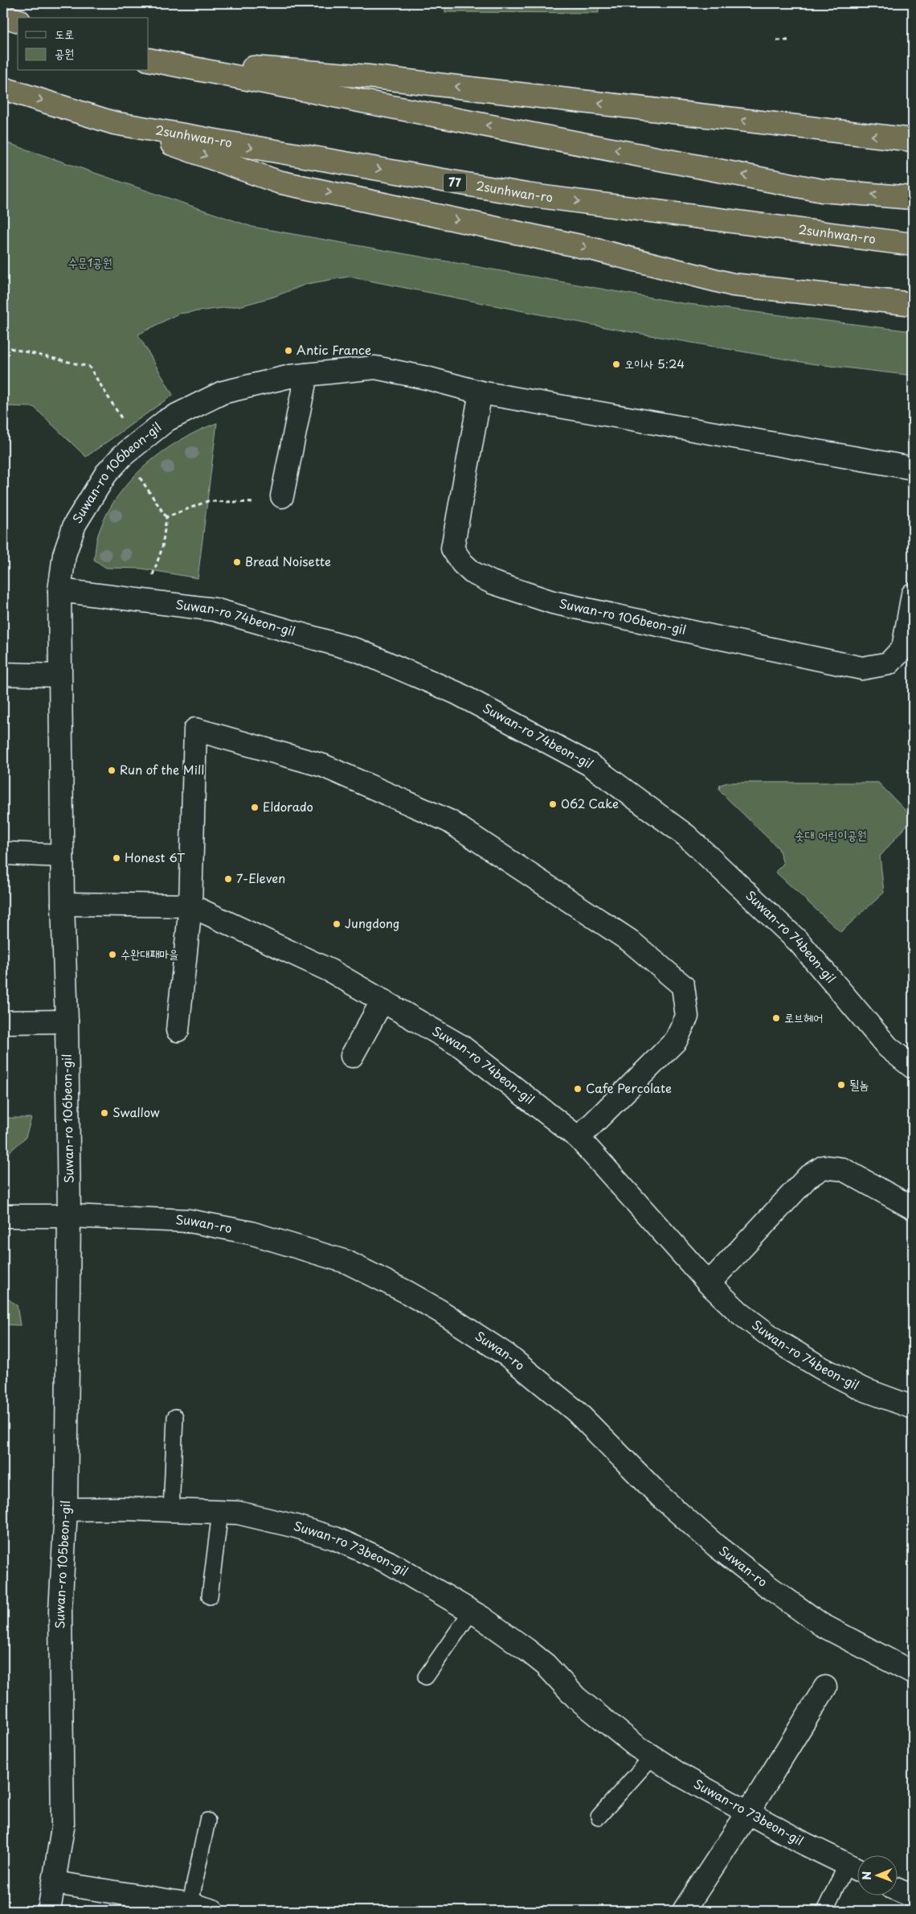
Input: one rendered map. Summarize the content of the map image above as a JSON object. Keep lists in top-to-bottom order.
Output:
{
  "streets": {
    "highway": ["2sunhwan-ro", "77"],
    "street": [
      "Suwan-ro 106beon-gil",
      "Suwan-ro 74beon-gil",
      "Suwan-ro",
      "Suwan-ro 73beon-gil",
      "Suwan-ro 105beon-gil"
    ]
  },
  "crossings": [
    ["Suwan-ro 106beon-gil", "Suwan-ro 74beon-gil"],
    ["Suwan-ro 106beon-gil", "Suwan-ro"],
    ["Suwan-ro 106beon-gil", "Suwan-ro 105beon-gil"],
    ["Suwan-ro", "Suwan-ro 105beon-gil"],
    ["Suwan-ro 73beon-gil", "Suwan-ro 105beon-gil"]
  ],
  "parks": ["수문1공원", "솟대 어린이공원"],
  "places": [
    "Antic France",
    "오이사 5:24",
    "Bread Noisette",
    "Run of the Mill",
    "062 Cake",
    "Eldorado",
    "Honest 6T",
    "7-Eleven",
    "Jungdong",
    "수완대패마을",
    "로브헤어",
    "될놈",
    "Cafe Percolate",
    "Swallow"
  ],
  "legend": ["도로", "공원"],
  "north": "left"
}
